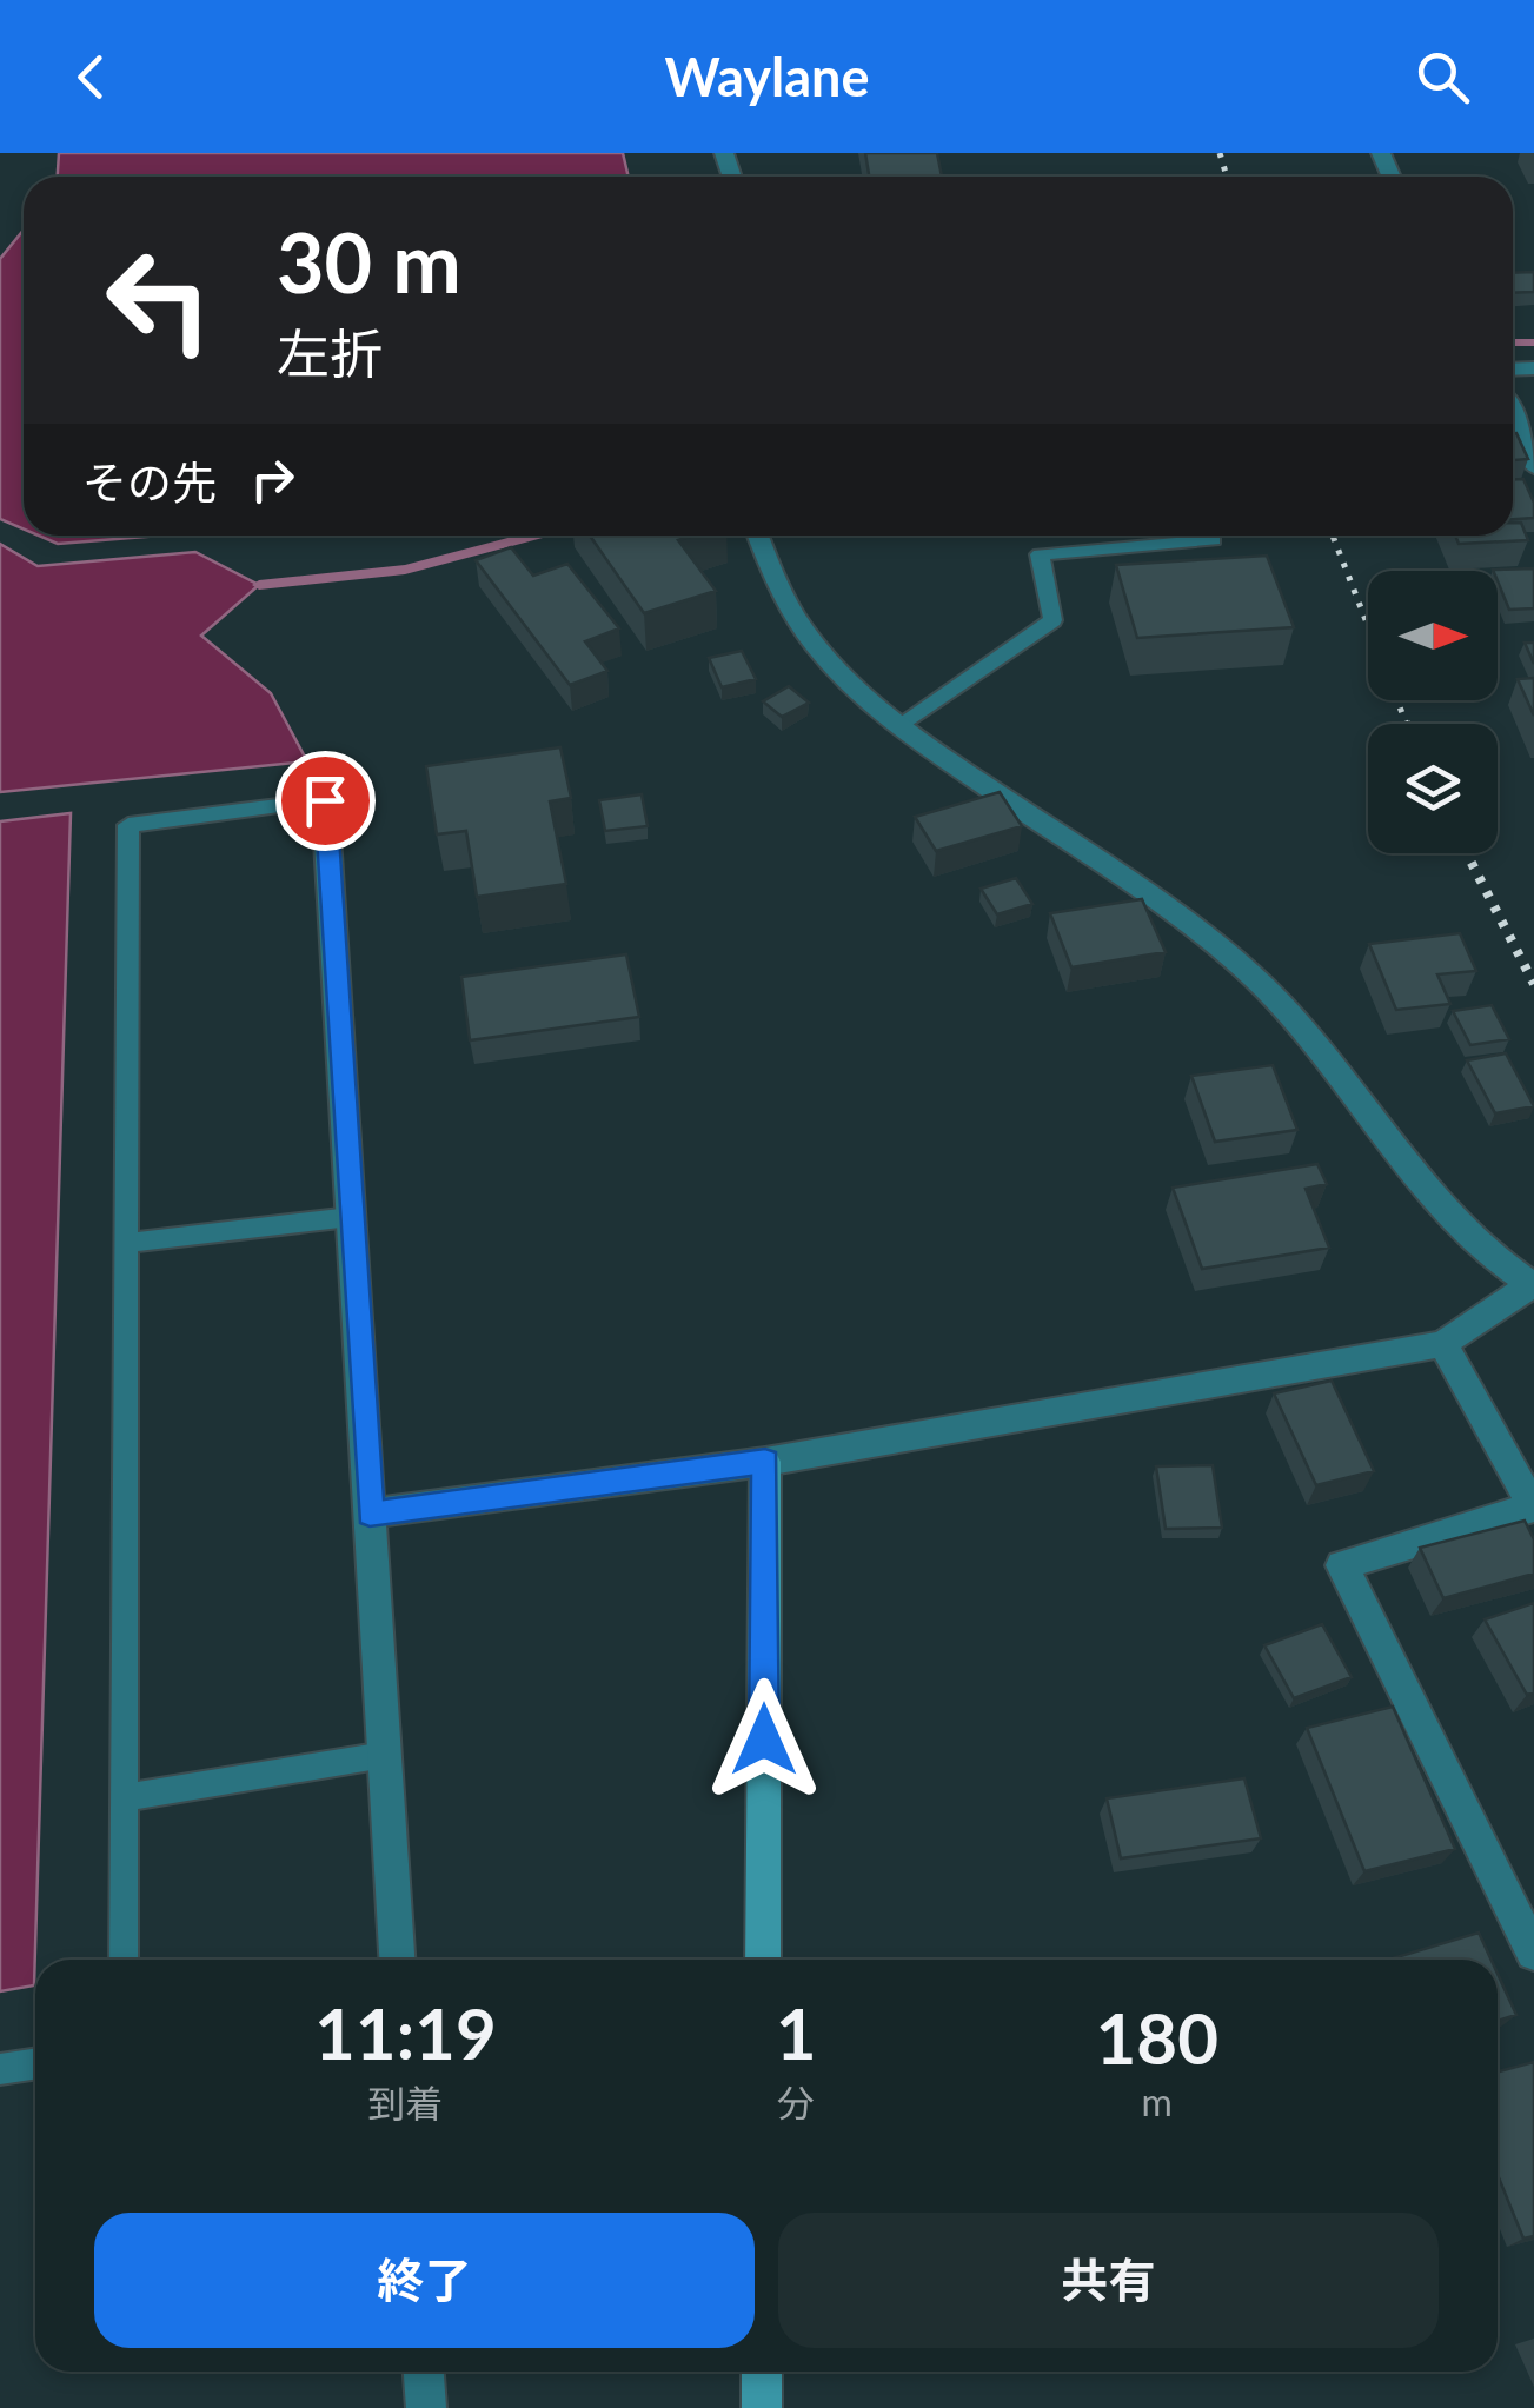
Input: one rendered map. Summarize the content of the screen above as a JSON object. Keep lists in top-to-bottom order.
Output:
{
  "north": "right",
  "page": {
    "header": "Waylane",
    "turn": ["30 m", "左折"],
    "then": "その先",
    "eta": [
      "11:19",
      "到着",
      "1",
      "分",
      "180",
      "m"
    ],
    "buttons": ["終了", "共有"]
  }
}
